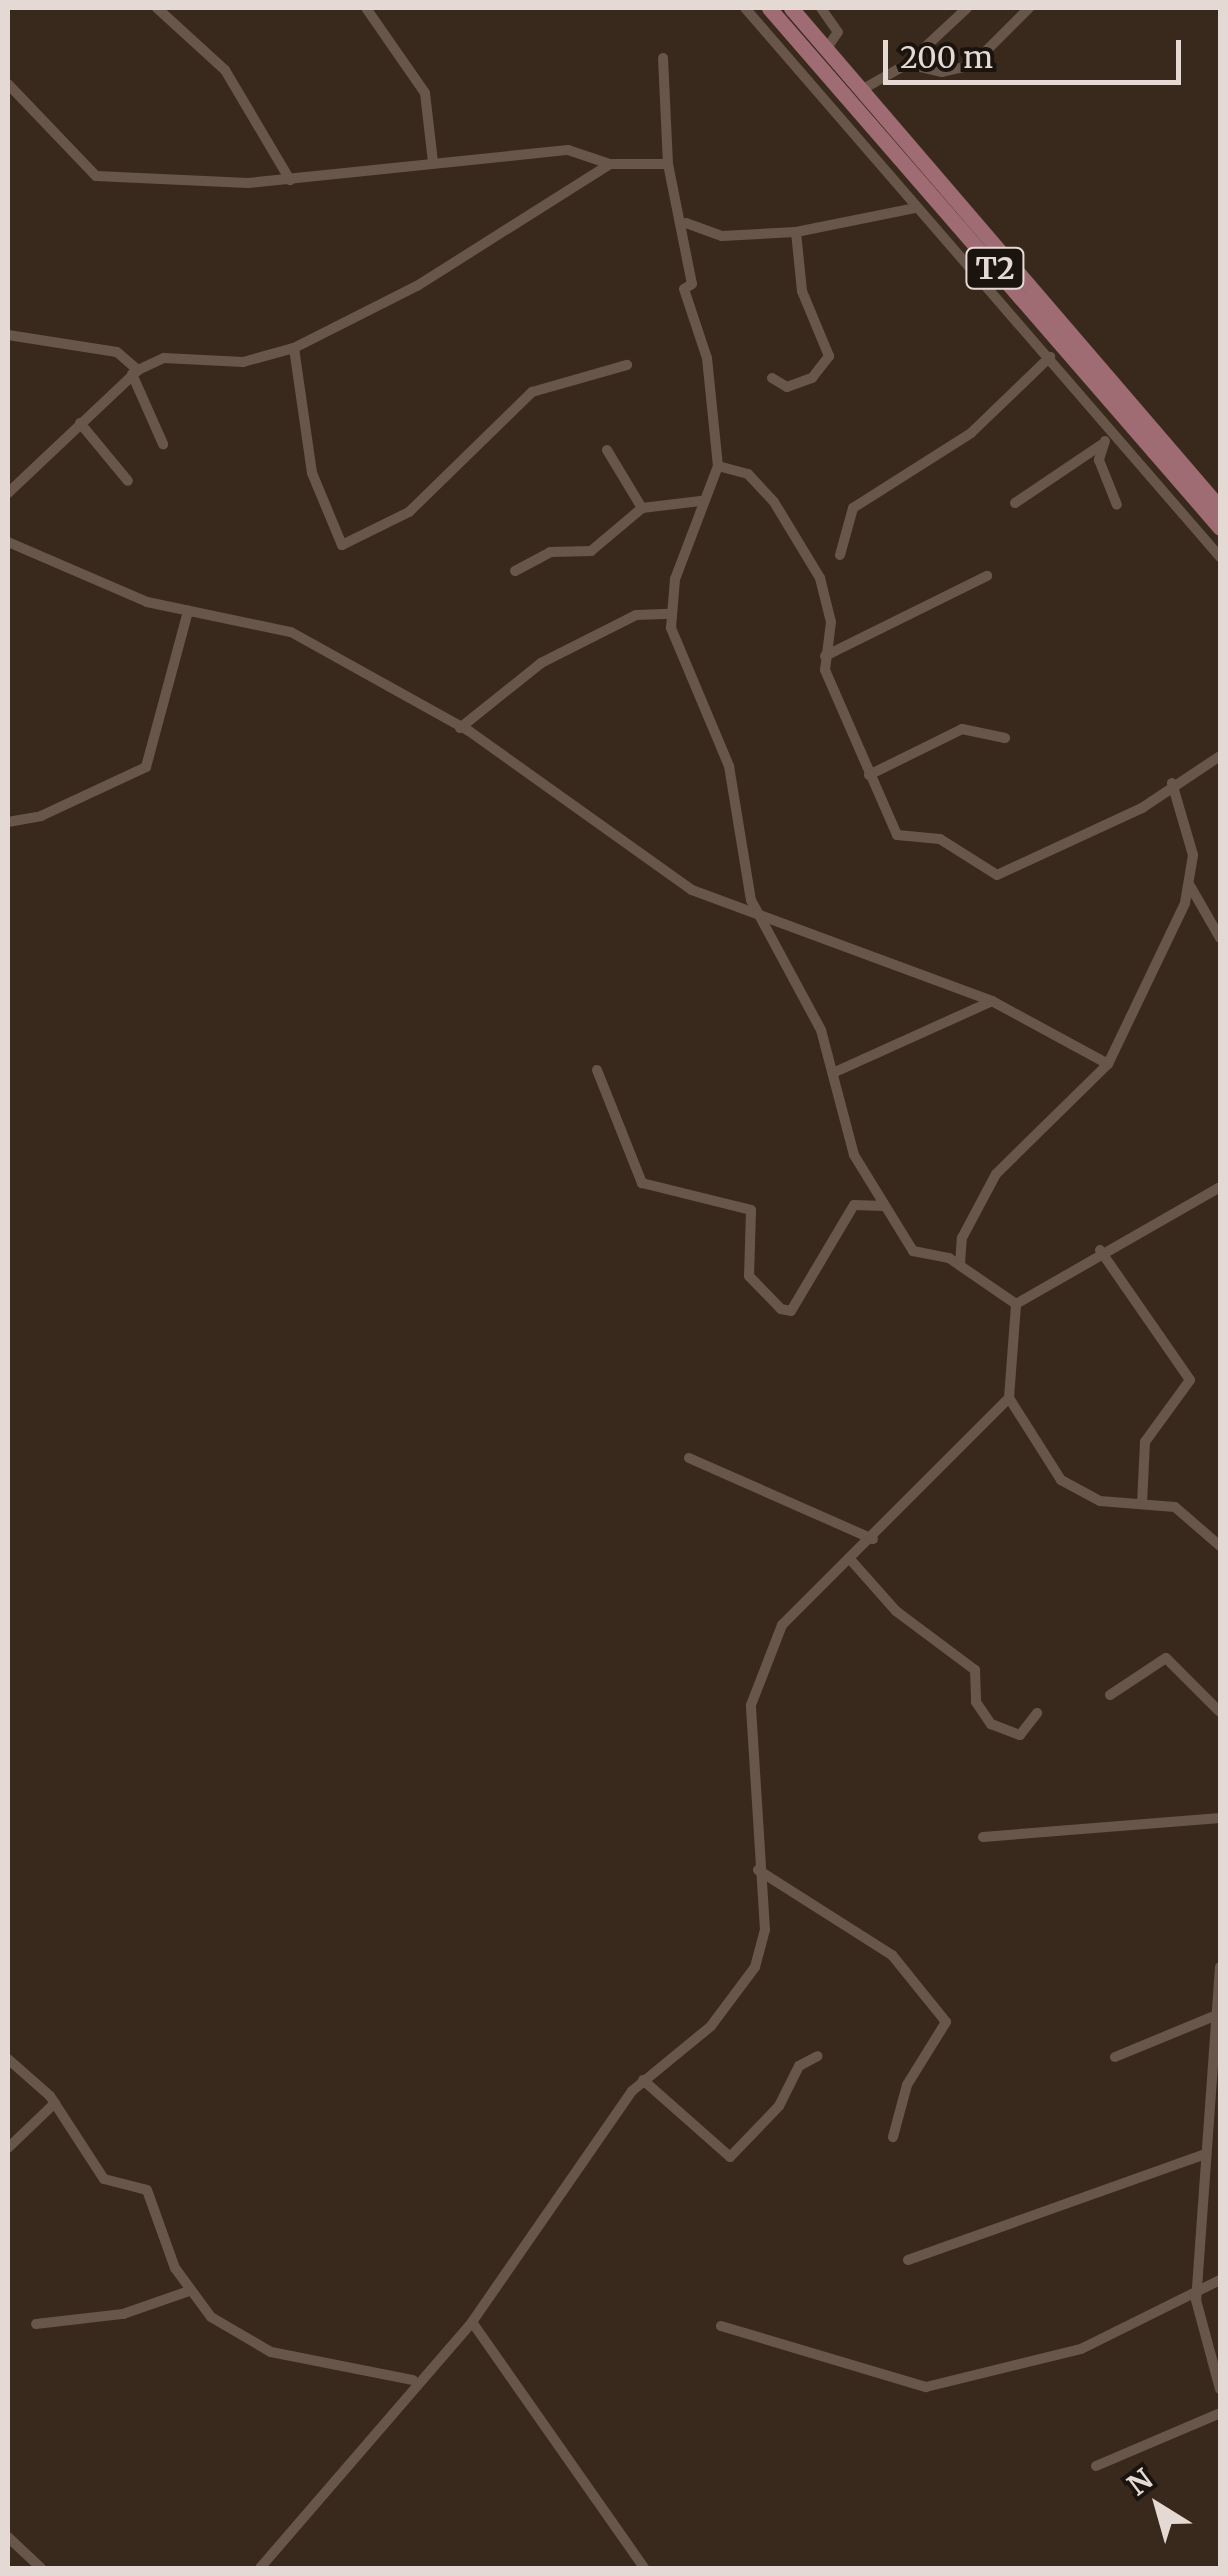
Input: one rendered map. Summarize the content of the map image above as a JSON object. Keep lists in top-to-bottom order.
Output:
{
  "streets": {
    "main road": ["T2"]
  },
  "scale_bar": "200 m",
  "north": "top left"
}
